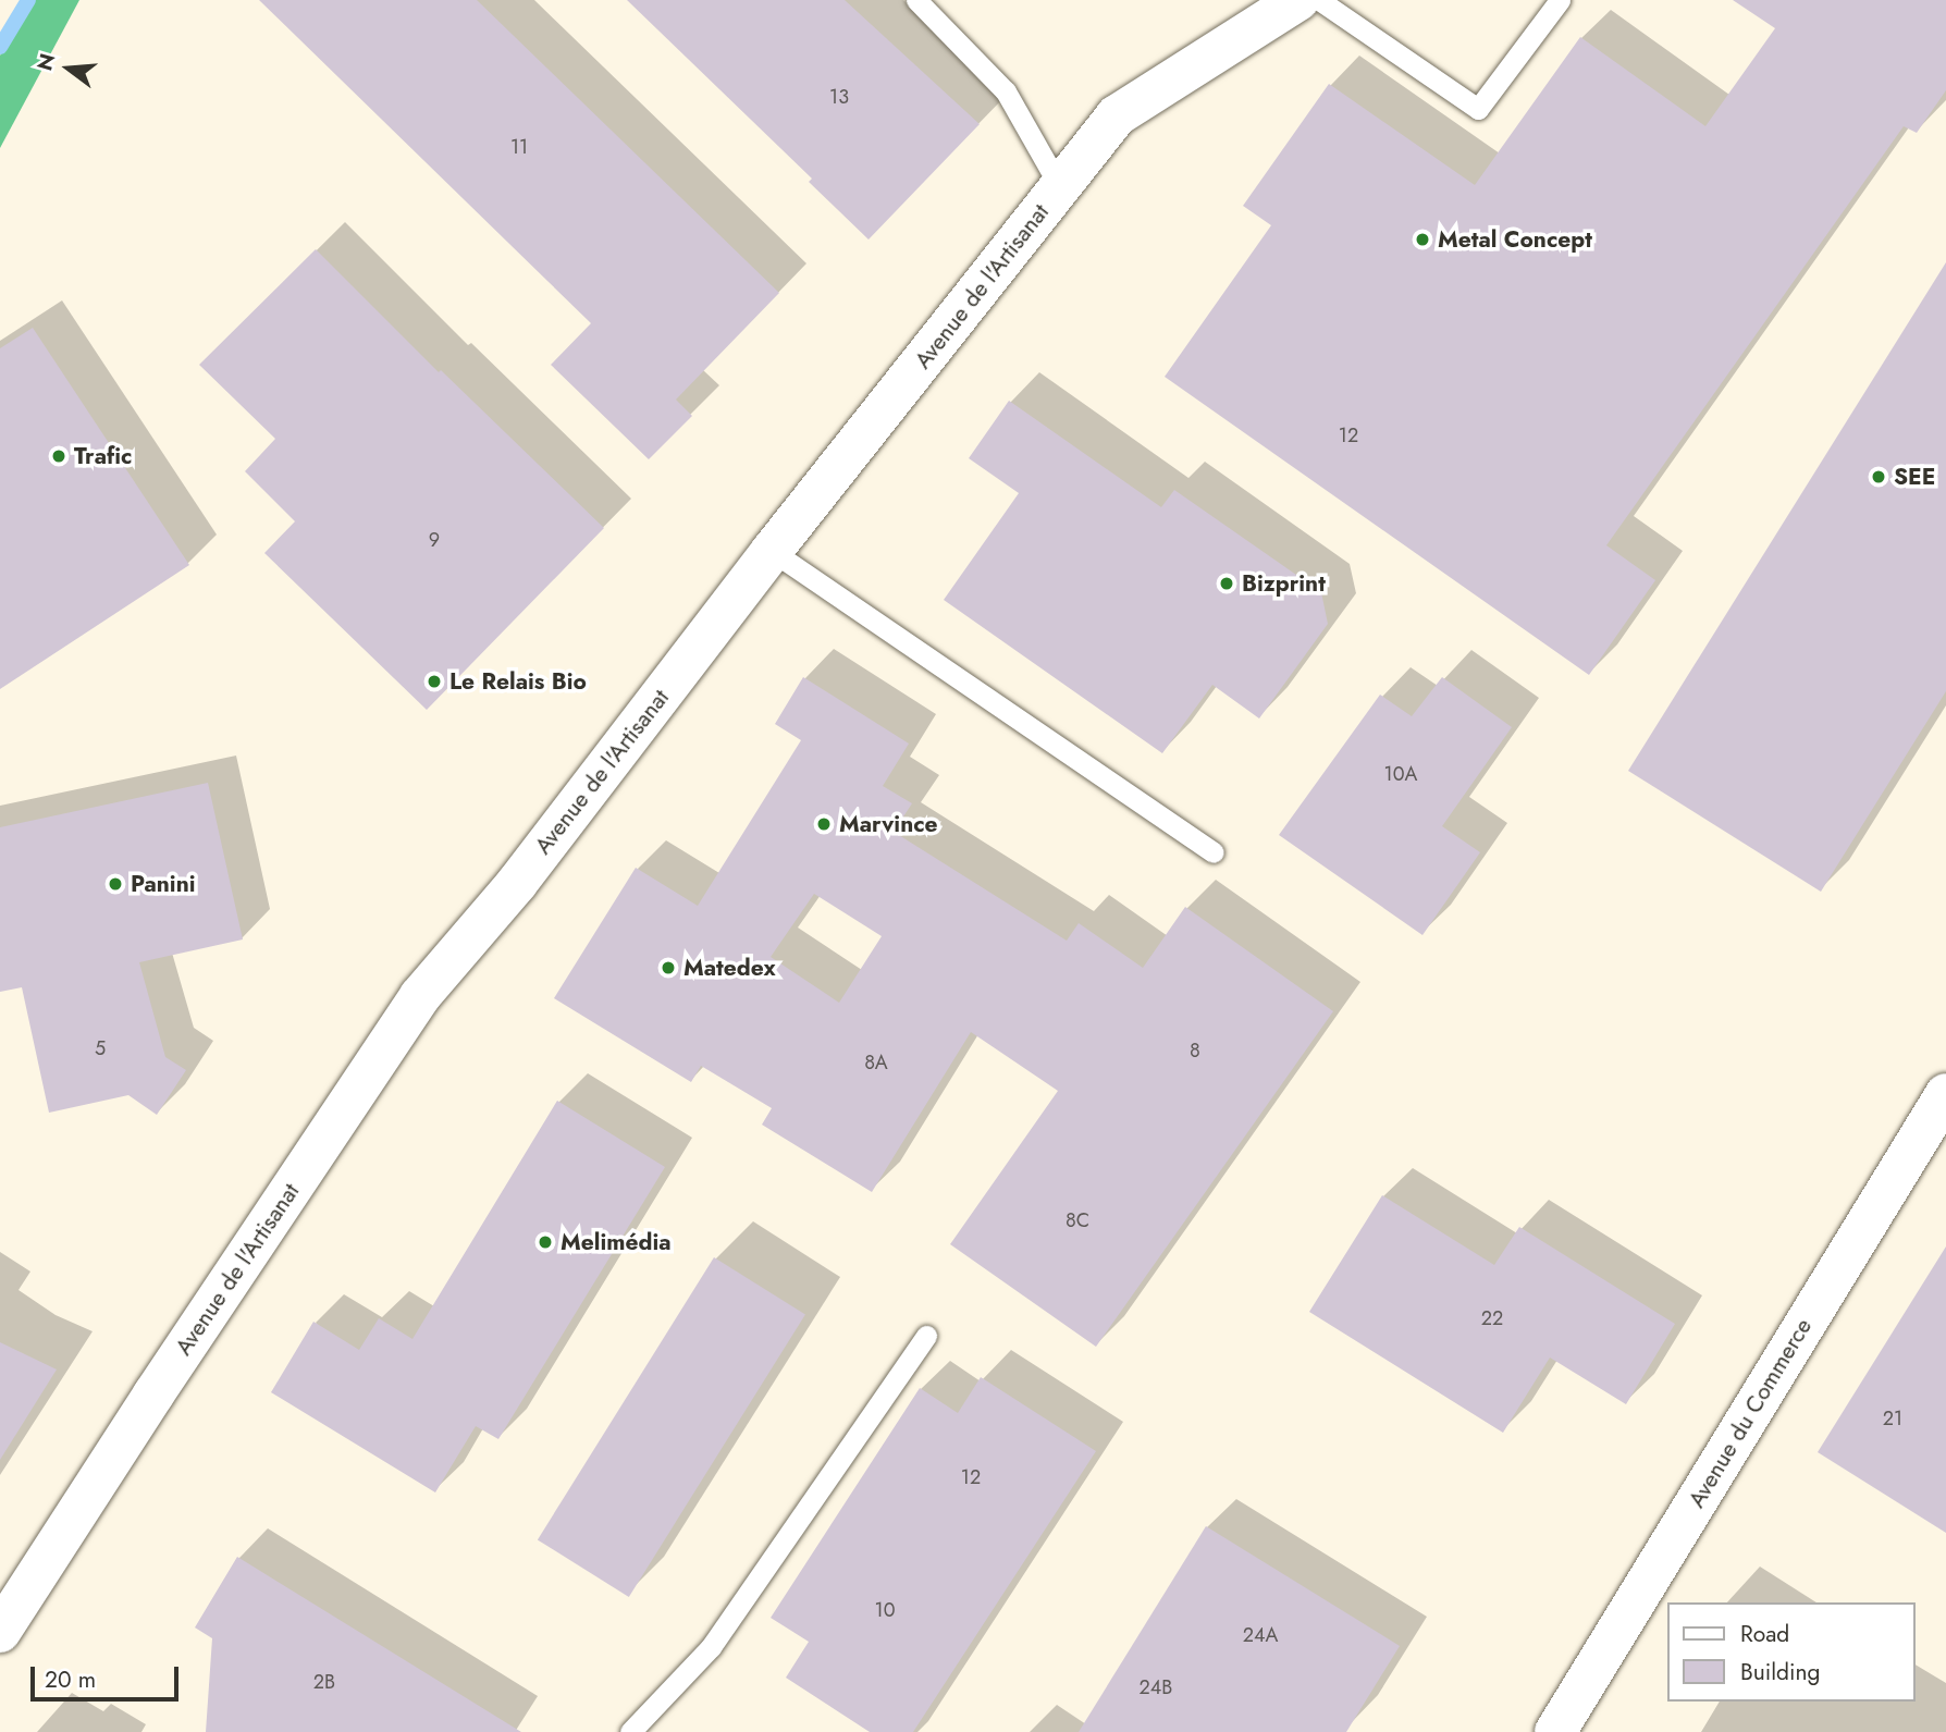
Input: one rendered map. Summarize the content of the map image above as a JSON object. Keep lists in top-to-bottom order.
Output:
{
  "streets": {
    "street": ["Avenue de l'Artisanat", "Avenue du Commerce"]
  },
  "places": [
    "Metal Concept",
    "Trafic",
    "SEE",
    "Bizprint",
    "Le Relais Bio",
    "Marvince",
    "Panini",
    "Matedex",
    "Melimédia"
  ],
  "house_numbers": [
    "13",
    "11",
    "12",
    "9",
    "10A",
    "5",
    "8",
    "8A",
    "8C",
    "22",
    "21",
    "12",
    "10",
    "24A",
    "2B",
    "24B"
  ],
  "legend": ["Road", "Building"],
  "scale_bar": "20 m",
  "north": "left"
}
